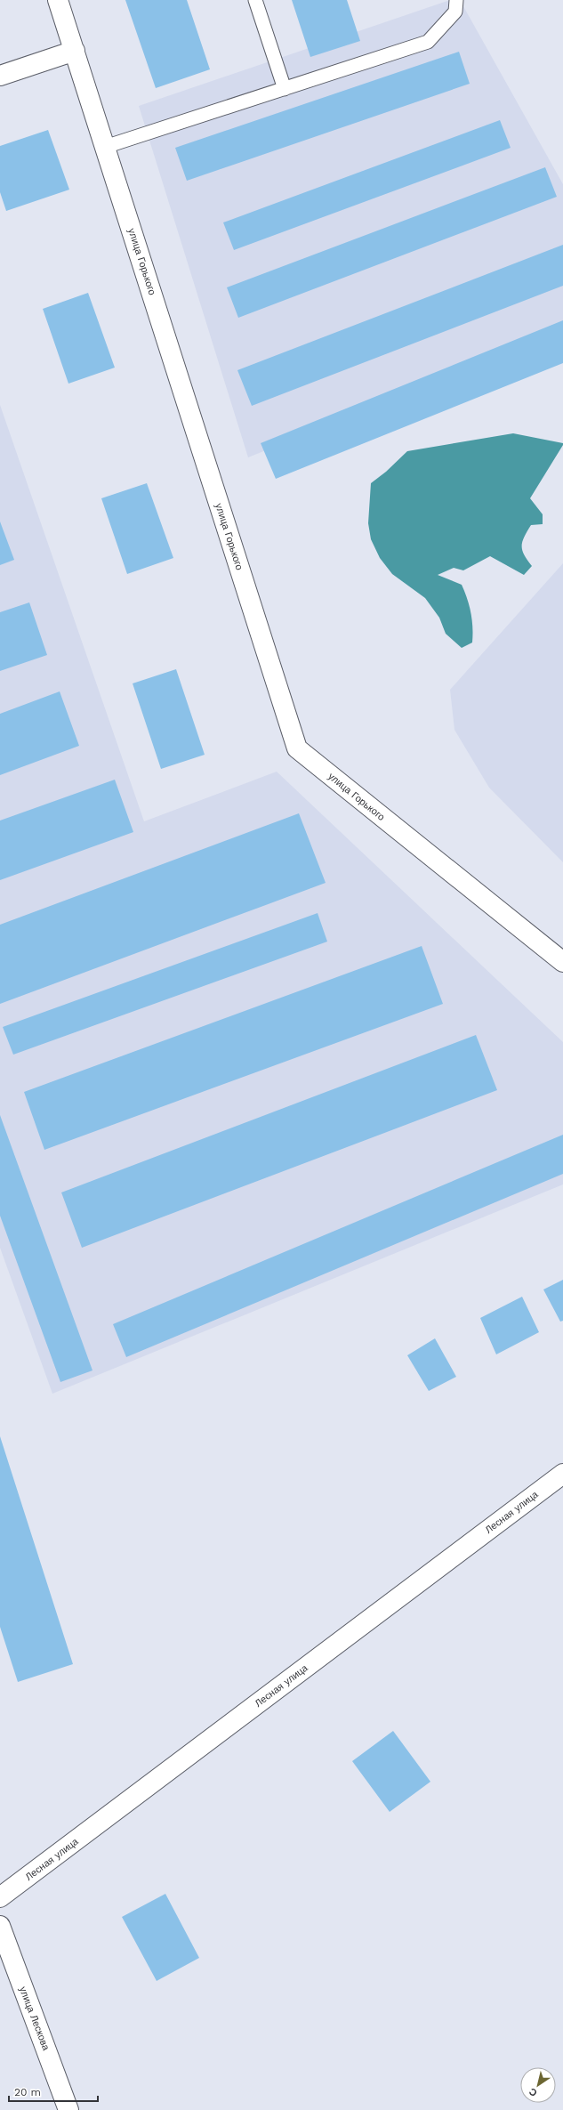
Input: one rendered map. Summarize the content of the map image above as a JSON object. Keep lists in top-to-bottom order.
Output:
{
  "streets": {
    "street": ["улица Горького", "Лесная улица", "улица Лескова"]
  },
  "scale_bar": "20 m",
  "north": "bottom left"
}
